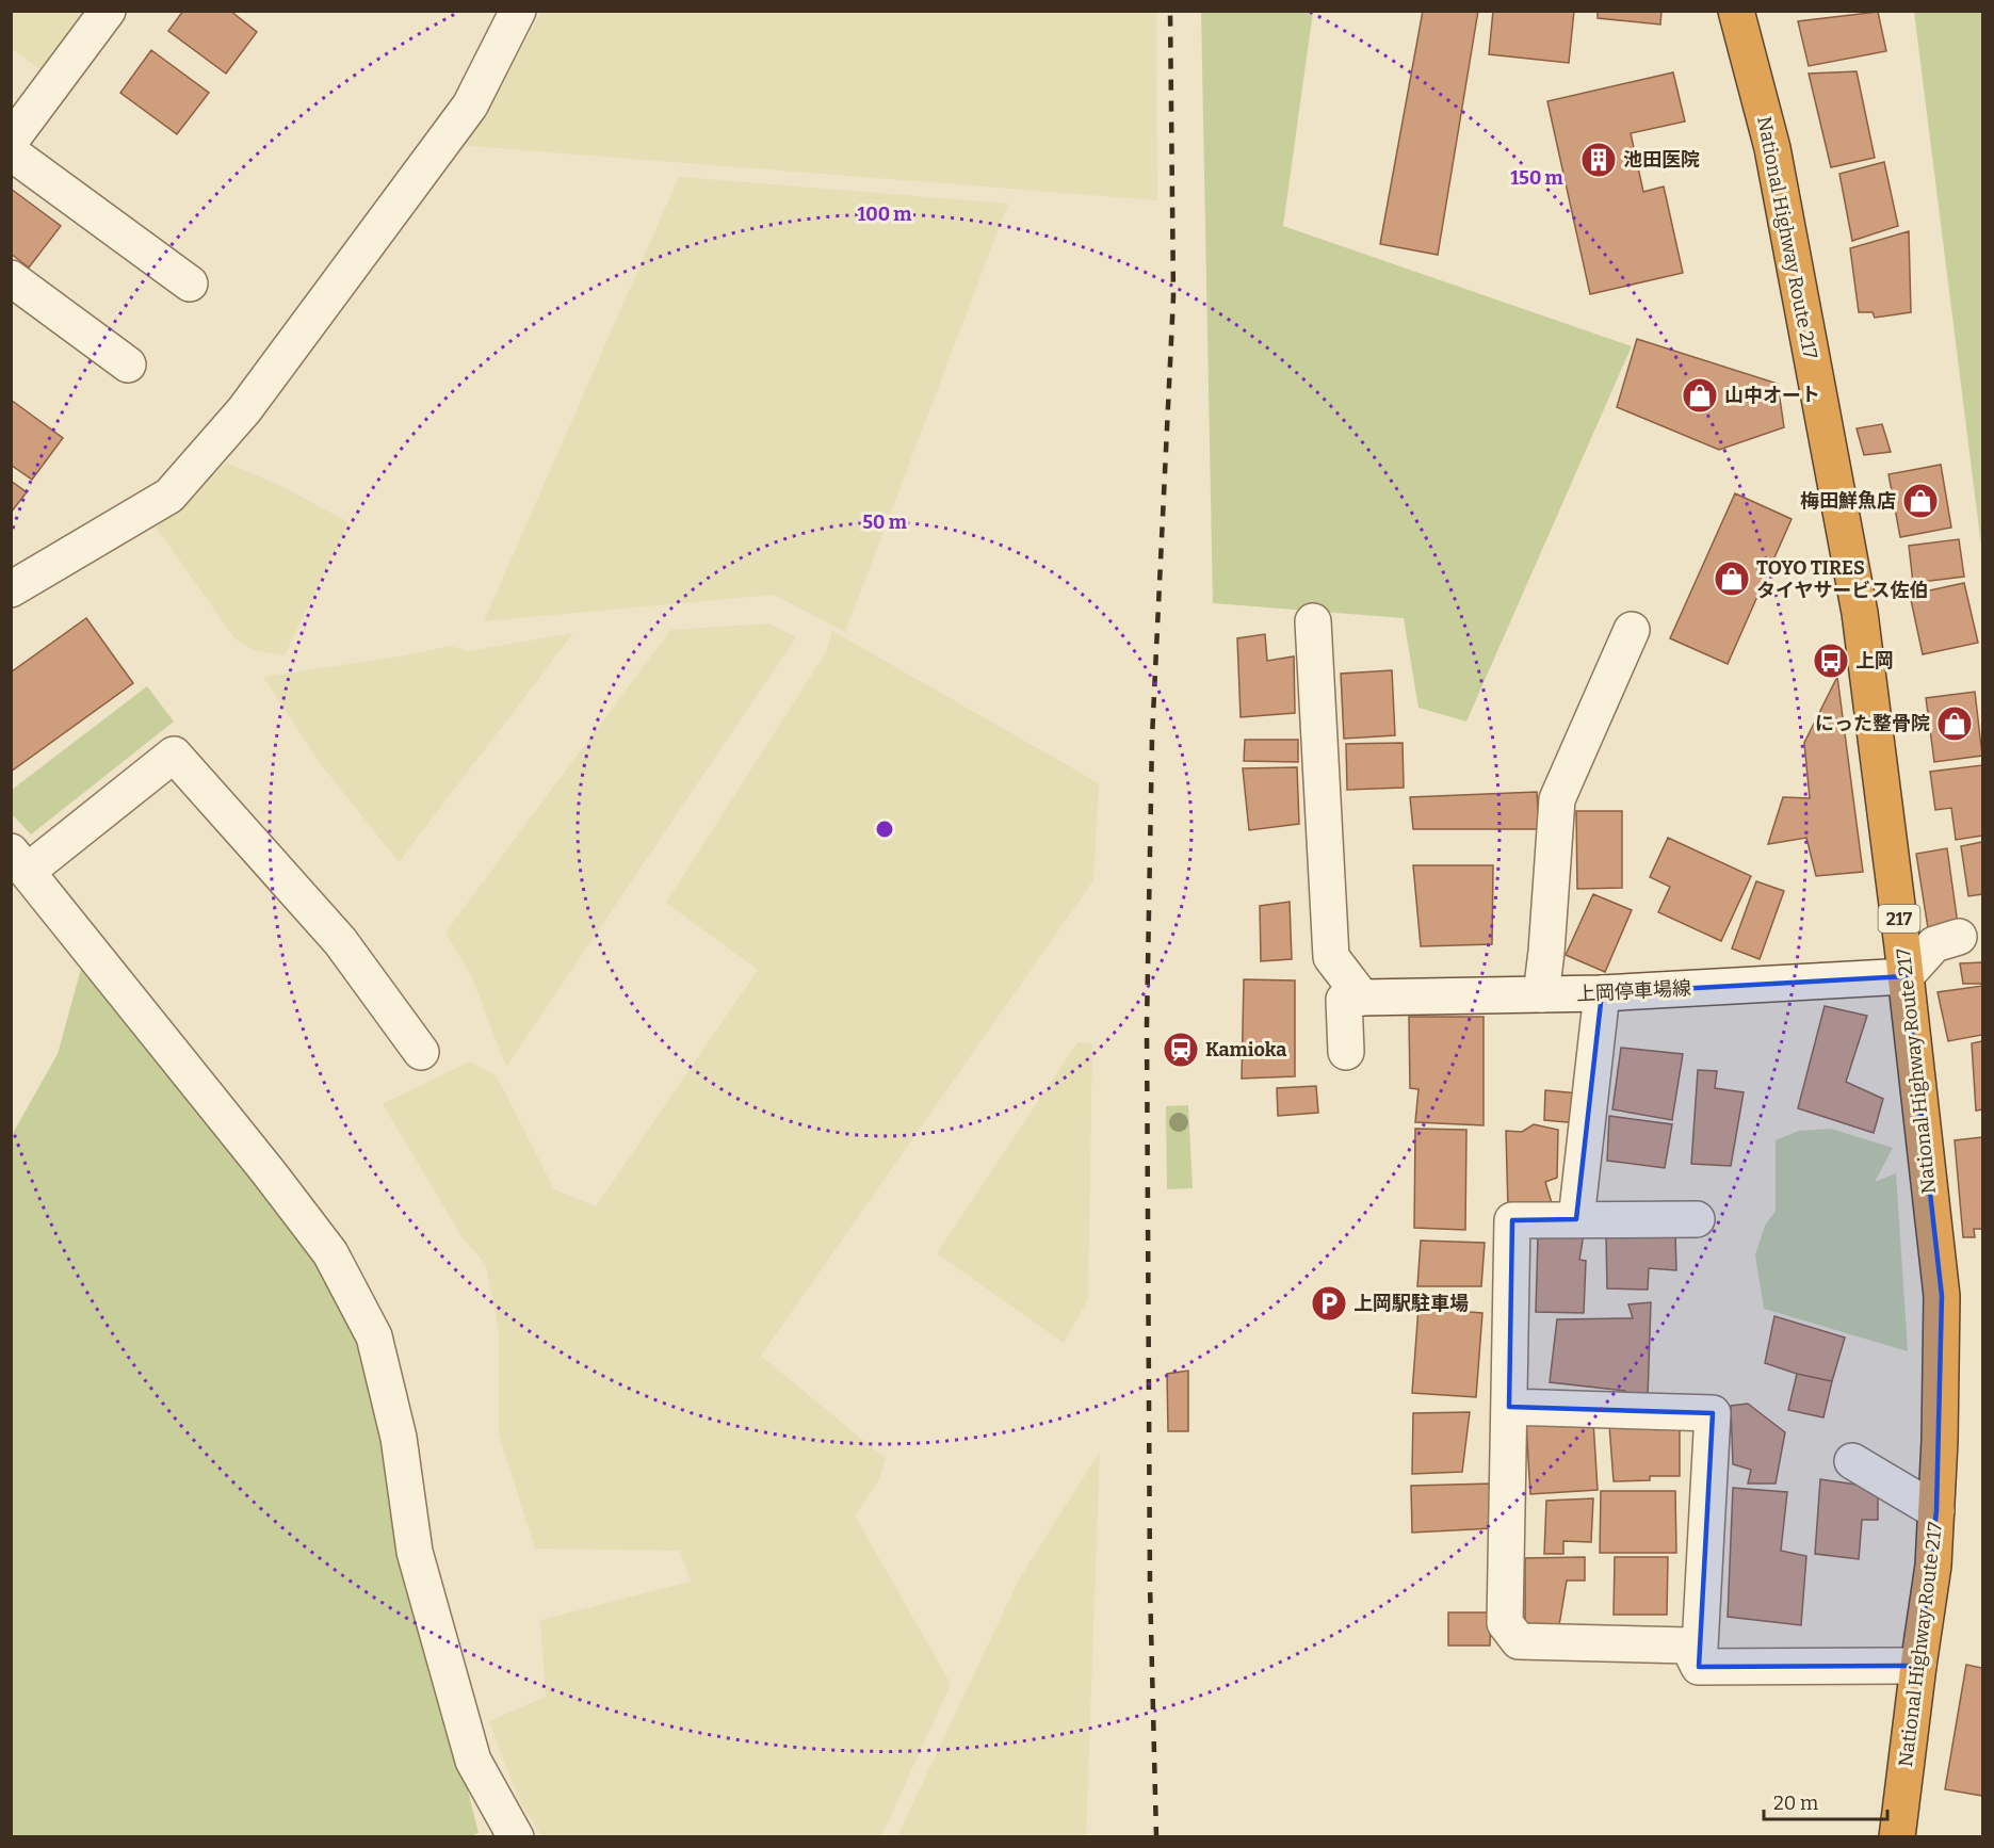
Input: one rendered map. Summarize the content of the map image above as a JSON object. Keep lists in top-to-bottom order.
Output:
{
  "streets": {
    "highway": ["National Highway Route 217", "217"],
    "street": ["上岡停車場線"]
  },
  "crossings": [
    ["National Highway Route 217", "上岡停車場線"]
  ],
  "places": {
    "building": ["池田医院"],
    "shop": [
      "山中オート",
      "梅田鮮魚店",
      "TOYO TIRES タイヤサービス佐伯",
      "にった整骨院"
    ],
    "bus stop": ["上岡"],
    "station": ["Kamioka"],
    "parking": ["上岡駅駐車場"]
  },
  "scale_bar": "20 m",
  "rings": ["150 m", "100 m", "50 m"]
}
